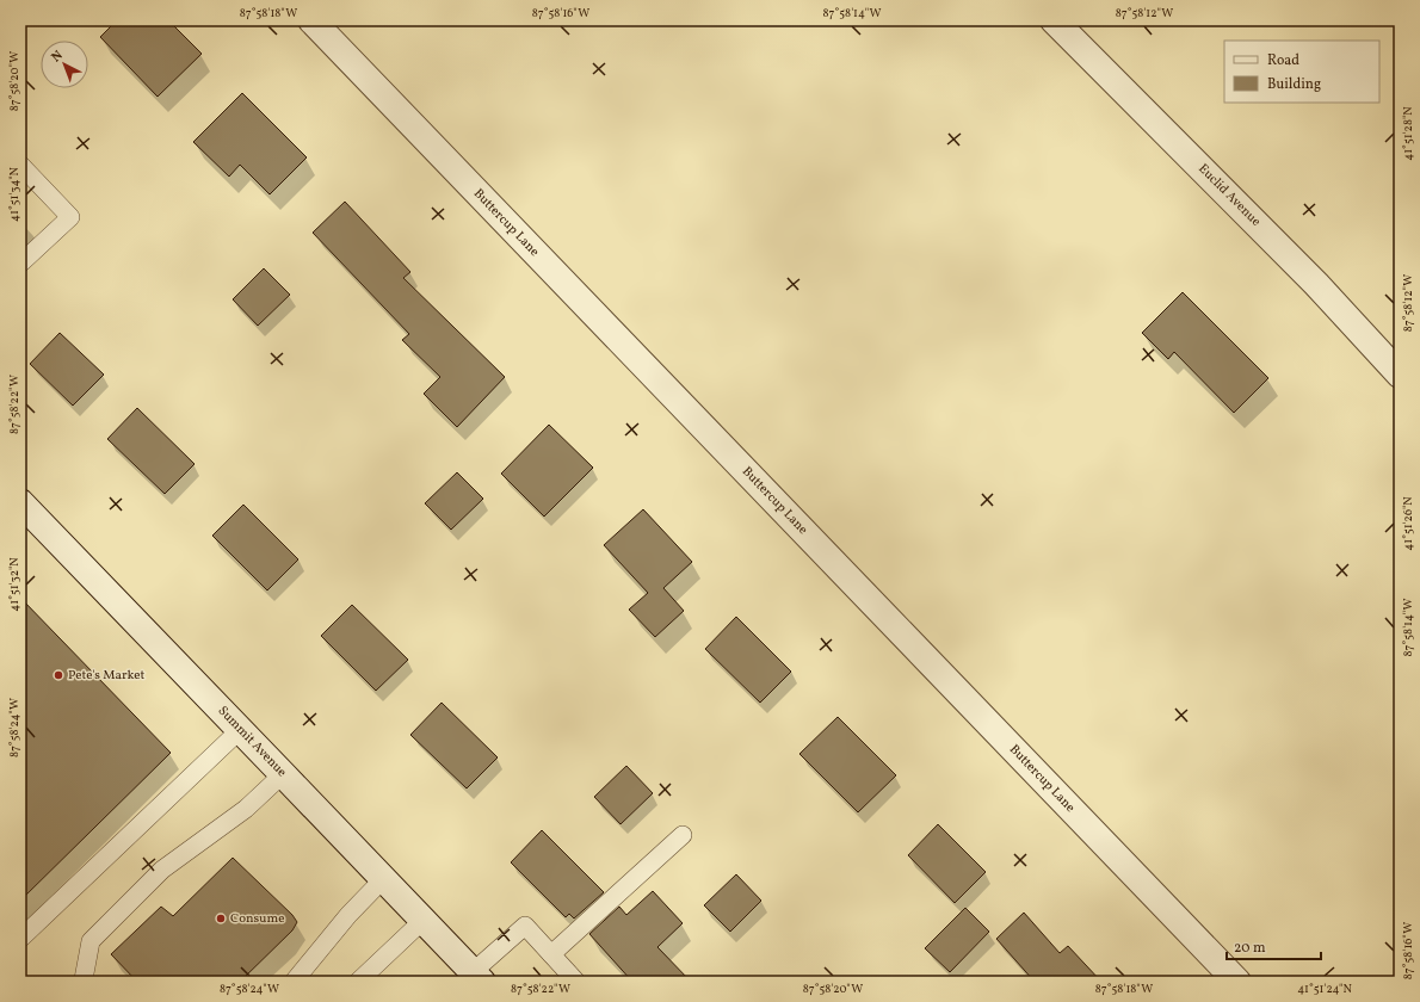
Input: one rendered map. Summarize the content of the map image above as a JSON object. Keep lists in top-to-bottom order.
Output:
{
  "streets": {
    "street": ["Euclid Avenue", "Buttercup Lane", "Summit Avenue"]
  },
  "places": ["Pete's Market", "Consume"],
  "legend": ["Road", "Building"],
  "scale_bar": "20 m",
  "north": "top left",
  "coordinates": [
    "87°58'18\"W",
    "87°58'16\"W",
    "87°58'14\"W",
    "87°58'12\"W",
    "87°58'20\"W",
    "41°51'28\"N",
    "41°51'34\"N",
    "87°58'22\"W",
    "41°51'26\"N",
    "41°51'32\"N",
    "87°58'24\"W",
    "41°51'24\"N"
  ]
}
